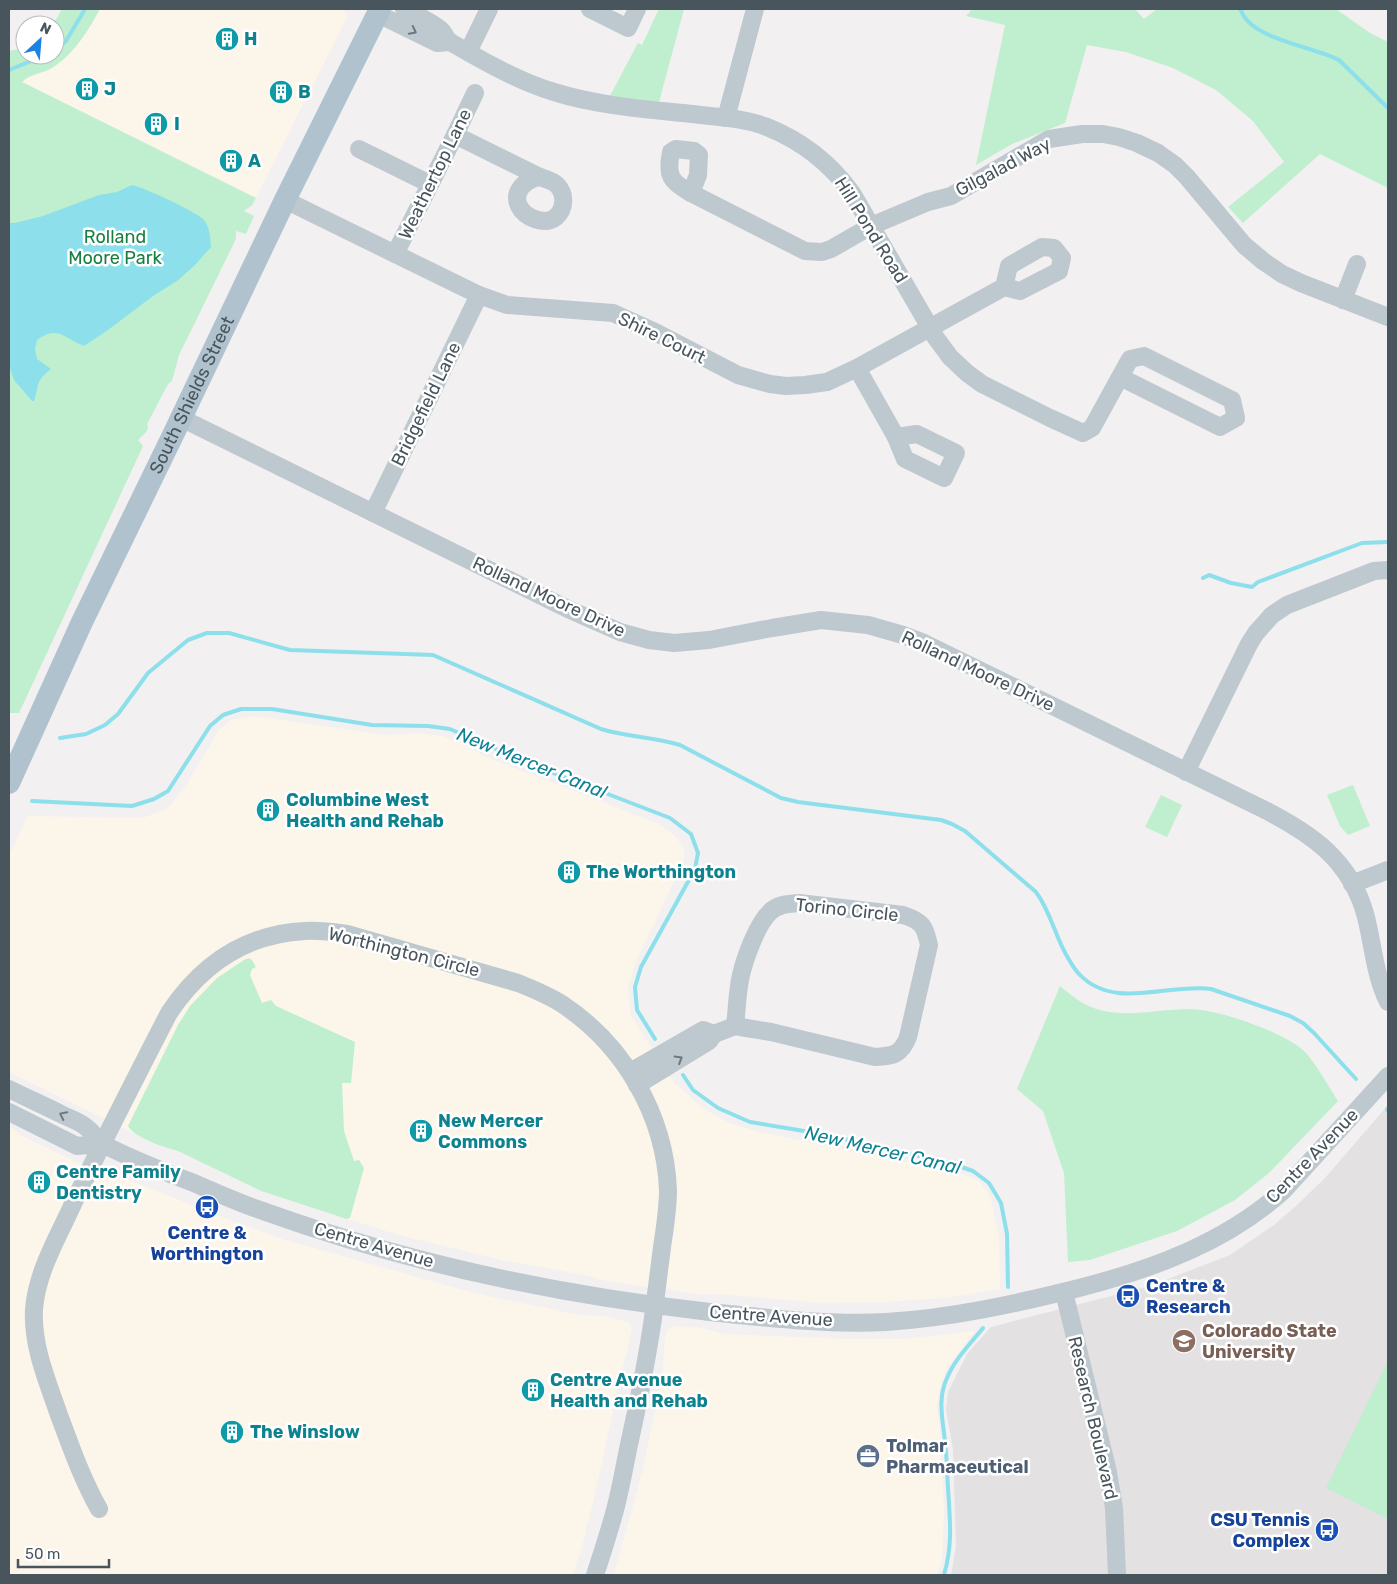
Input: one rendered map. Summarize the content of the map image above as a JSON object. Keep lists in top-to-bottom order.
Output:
{
  "streets": {
    "main road": ["South Shields Street"],
    "street": [
      "Gilgalad Way",
      "Weathertop Lane",
      "Hill Pond Road",
      "Shire Court",
      "Bridgefield Lane",
      "Rolland Moore Drive",
      "Torino Circle",
      "Worthington Circle",
      "Centre Avenue",
      "Research Boulevard"
    ]
  },
  "crossings": [
    ["Gilgalad Way", "Hill Pond Road"],
    ["Weathertop Lane", "Shire Court"],
    ["Hill Pond Road", "Shire Court"],
    ["Hill Pond Road", "South Shields Street"],
    ["Shire Court", "South Shields Street"],
    ["Shire Court", "Bridgefield Lane"],
    ["South Shields Street", "Rolland Moore Drive"],
    ["Bridgefield Lane", "Rolland Moore Drive"],
    ["Worthington Circle", "Centre Avenue"],
    ["Centre Avenue", "Research Boulevard"]
  ],
  "water": ["New Mercer Canal"],
  "parks": ["Rolland Moore Park"],
  "places": {
    "building": [
      "H",
      "J",
      "B",
      "I",
      "A",
      "Columbine West Health and Rehab",
      "The Worthington",
      "New Mercer Commons",
      "Centre Family Dentistry",
      "Centre Avenue Health and Rehab",
      "The Winslow"
    ],
    "bus stop": ["Centre & Worthington", "Centre & Research", "CSU Tennis Complex"],
    "school or university": ["Colorado State University"],
    "office": ["Tolmar Pharmaceutical"]
  },
  "scale_bar": "50 m",
  "north": "top right"
}
